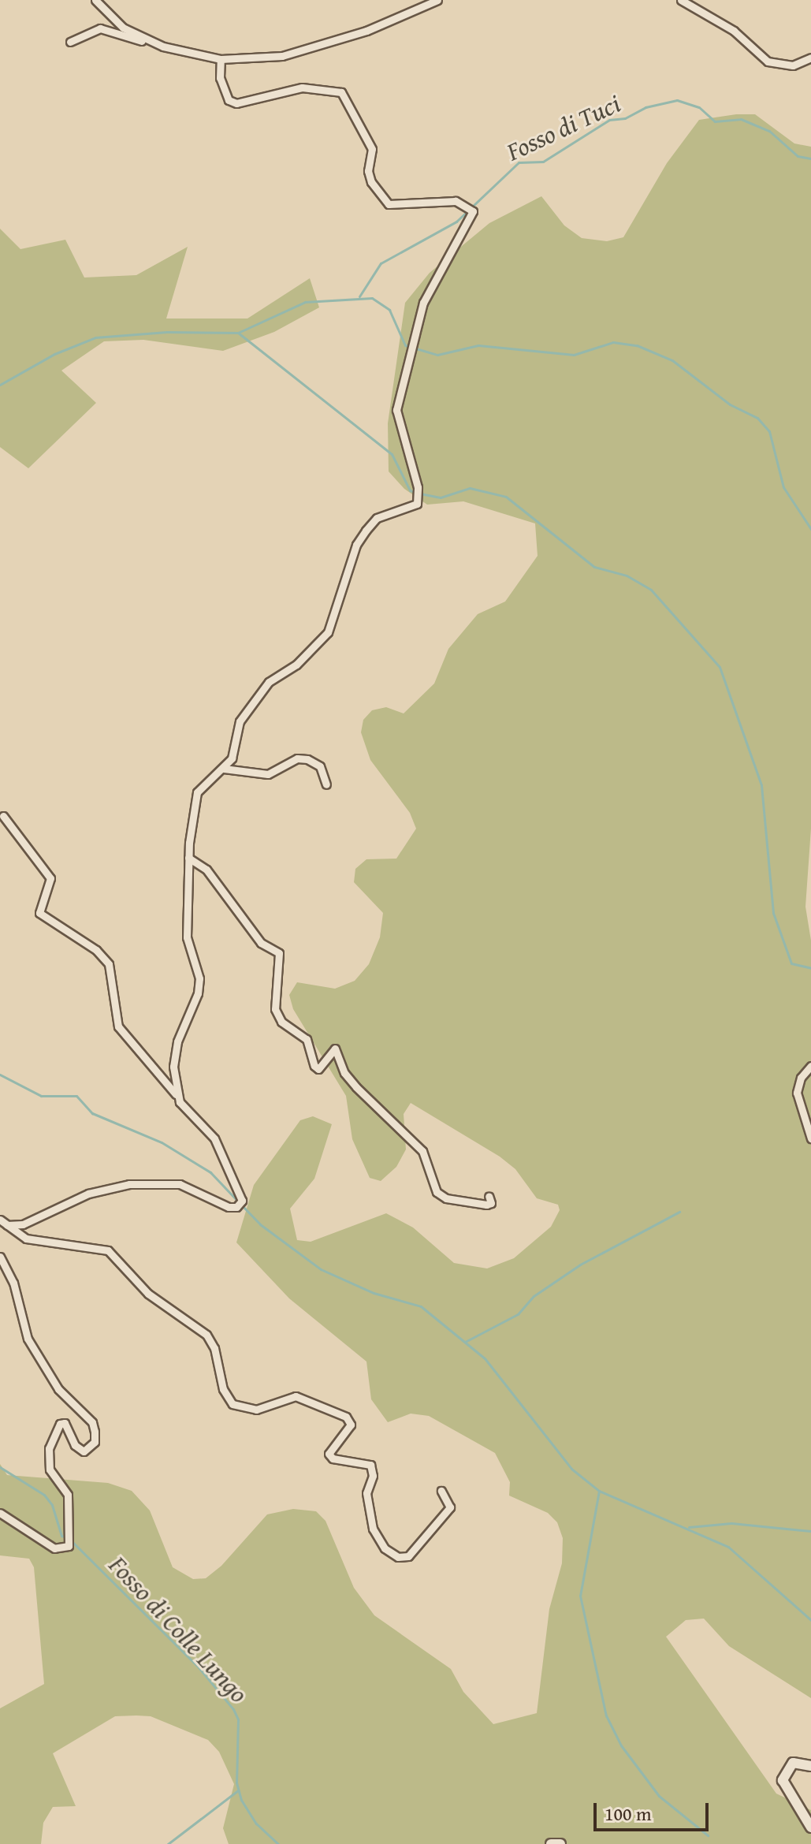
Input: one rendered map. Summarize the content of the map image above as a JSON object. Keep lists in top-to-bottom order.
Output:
{
  "water": ["Fosso di Tuci", "Fosso di Colle Lungo"],
  "scale_bar": "100 m"
}
